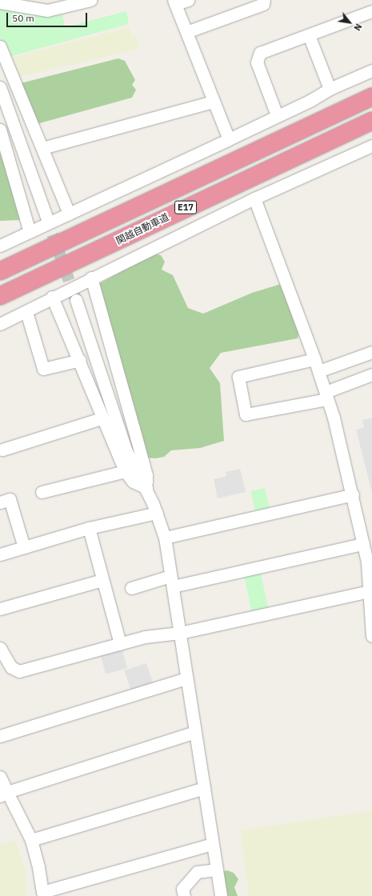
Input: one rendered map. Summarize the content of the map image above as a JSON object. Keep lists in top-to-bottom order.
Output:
{
  "streets": {
    "highway": ["E17", "関越自動車道"]
  },
  "scale_bar": "50 m",
  "north": "bottom right"
}
